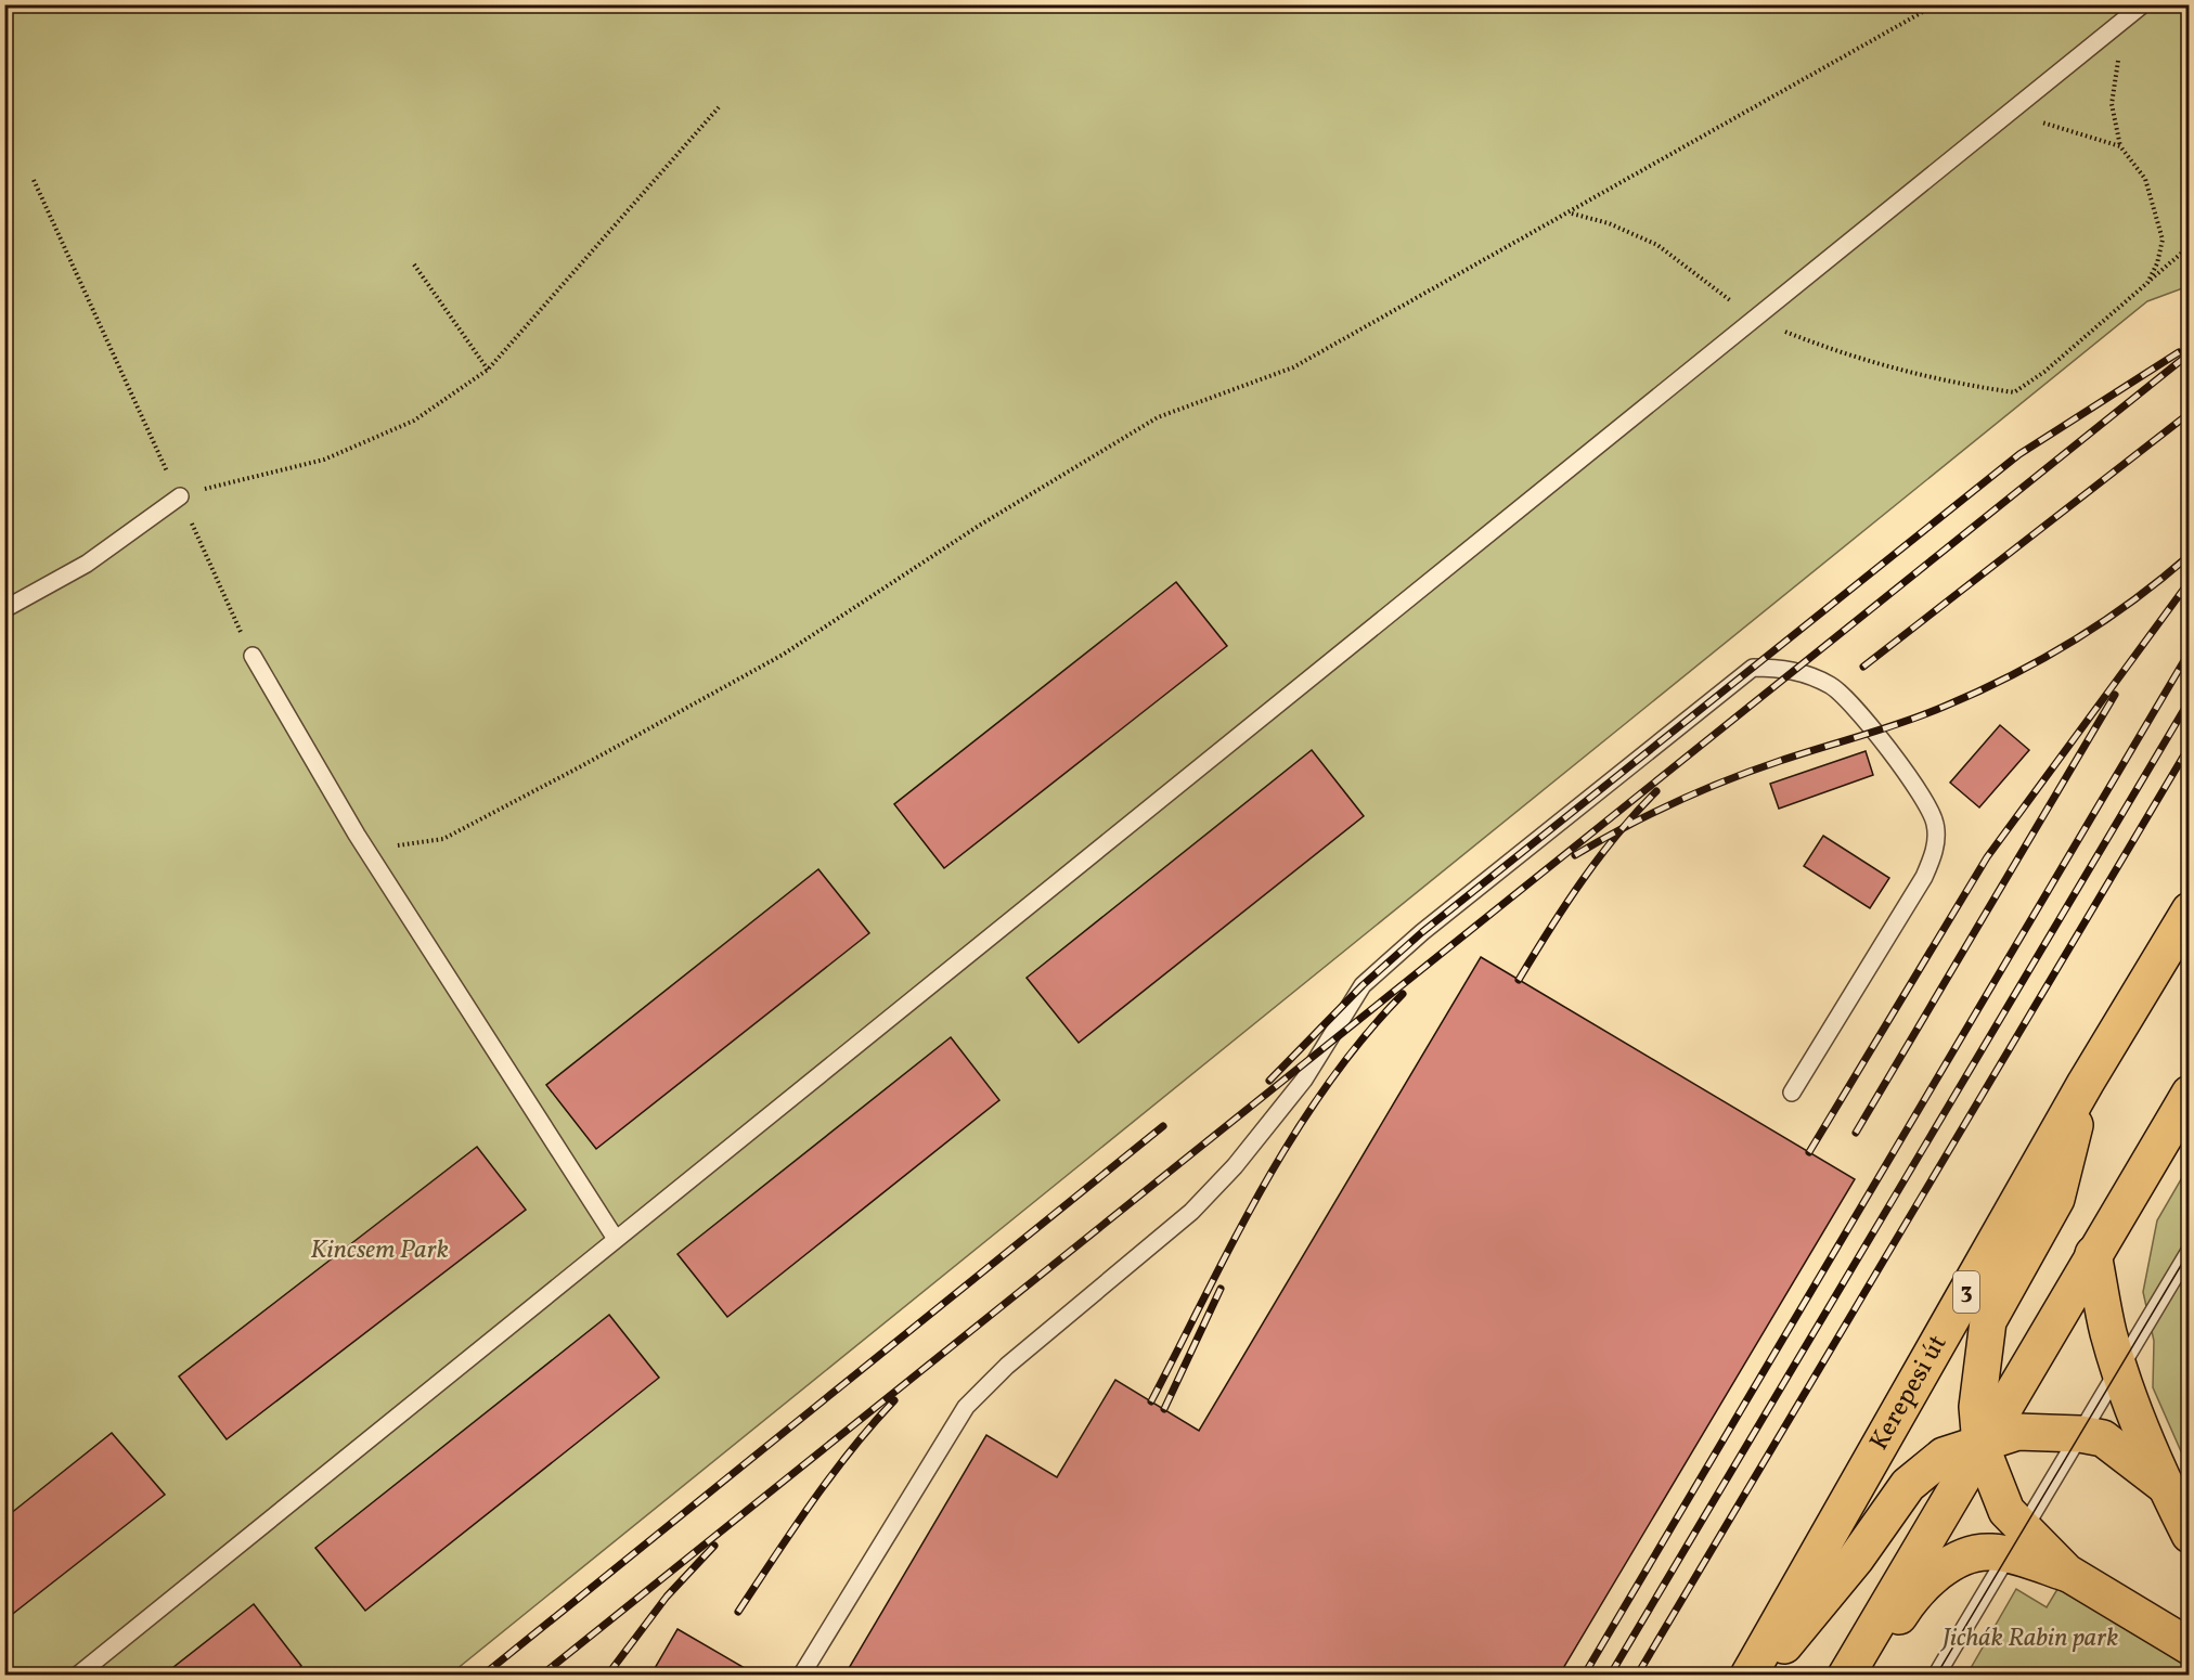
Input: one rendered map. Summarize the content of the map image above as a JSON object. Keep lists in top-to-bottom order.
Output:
{
  "streets": {
    "main road": ["3", "Kerepesi út"]
  },
  "parks": ["Kincsem Park", "Jichák Rabin park"]
}
